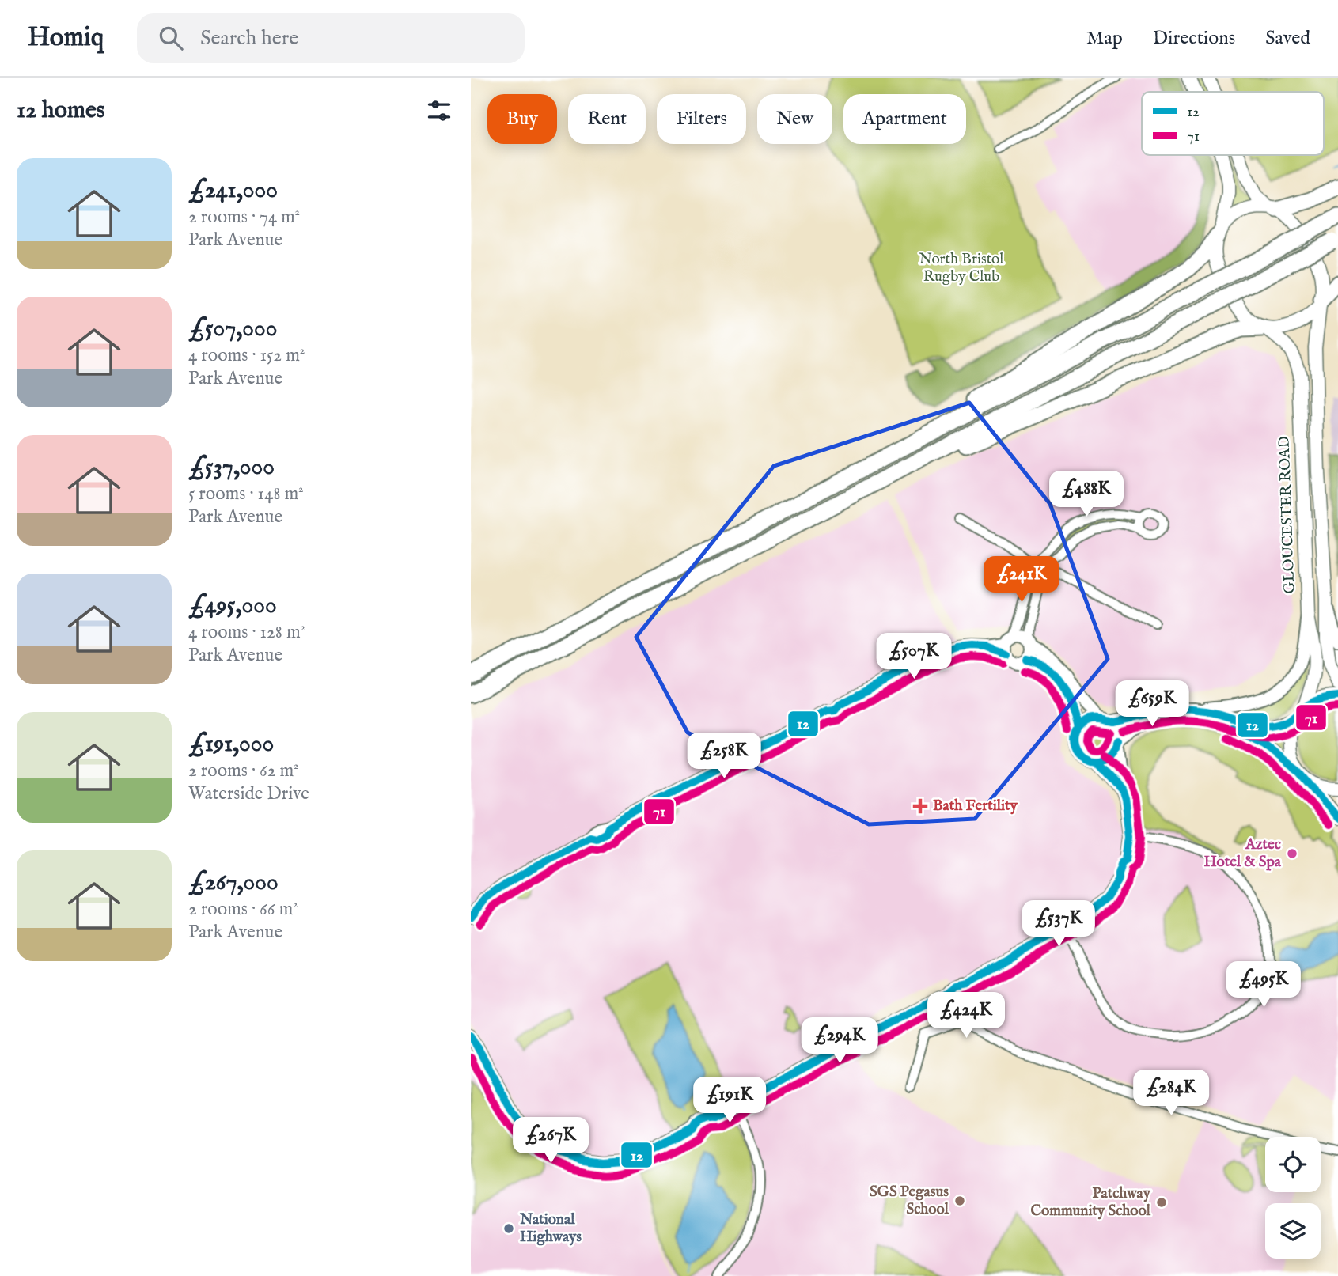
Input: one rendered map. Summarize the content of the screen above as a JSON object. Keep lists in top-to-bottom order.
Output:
{
  "streets": {
    "main road": ["GLOUCESTER ROAD"]
  },
  "parks": ["North Bristol Rugby Club"],
  "places": {
    "health": ["Bath Fertility"],
    "other": [
      "Aztec Hotel & Spa",
      "SGS Pegasus School",
      "Patchway Community School",
      "National Highways"
    ]
  },
  "lines": ["transit line 12", "transit line 71"],
  "legend": ["12", "71"],
  "page": {
    "header": "Homiq",
    "search": "Search here",
    "nav": ["Map", "Directions", "Saved"],
    "heading": "12 homes",
    "chip": [
      "Buy",
      "Rent",
      "Filters",
      "New",
      "Apartment"
    ],
    "list": [
      {
        "name": "£241,000",
        "note": "2 rooms · 74 m² · Park Avenue"
      },
      {
        "name": "£507,000",
        "note": "4 rooms · 152 m² · Park Avenue"
      },
      {
        "name": "£537,000",
        "note": "5 rooms · 148 m² · Park Avenue"
      },
      {
        "name": "£495,000",
        "note": "4 rooms · 128 m² · Park Avenue"
      },
      {
        "name": "£191,000",
        "note": "2 rooms · 62 m² · Waterside Drive"
      },
      {
        "name": "£267,000",
        "note": "2 rooms · 66 m² · Park Avenue"
      }
    ],
    "price": [
      "£488K",
      "£241K",
      "£507K",
      "£659K",
      "£258K",
      "£537K",
      "£495K",
      "£424K",
      "£294K",
      "£284K",
      "£191K",
      "£267K"
    ]
  }
}
